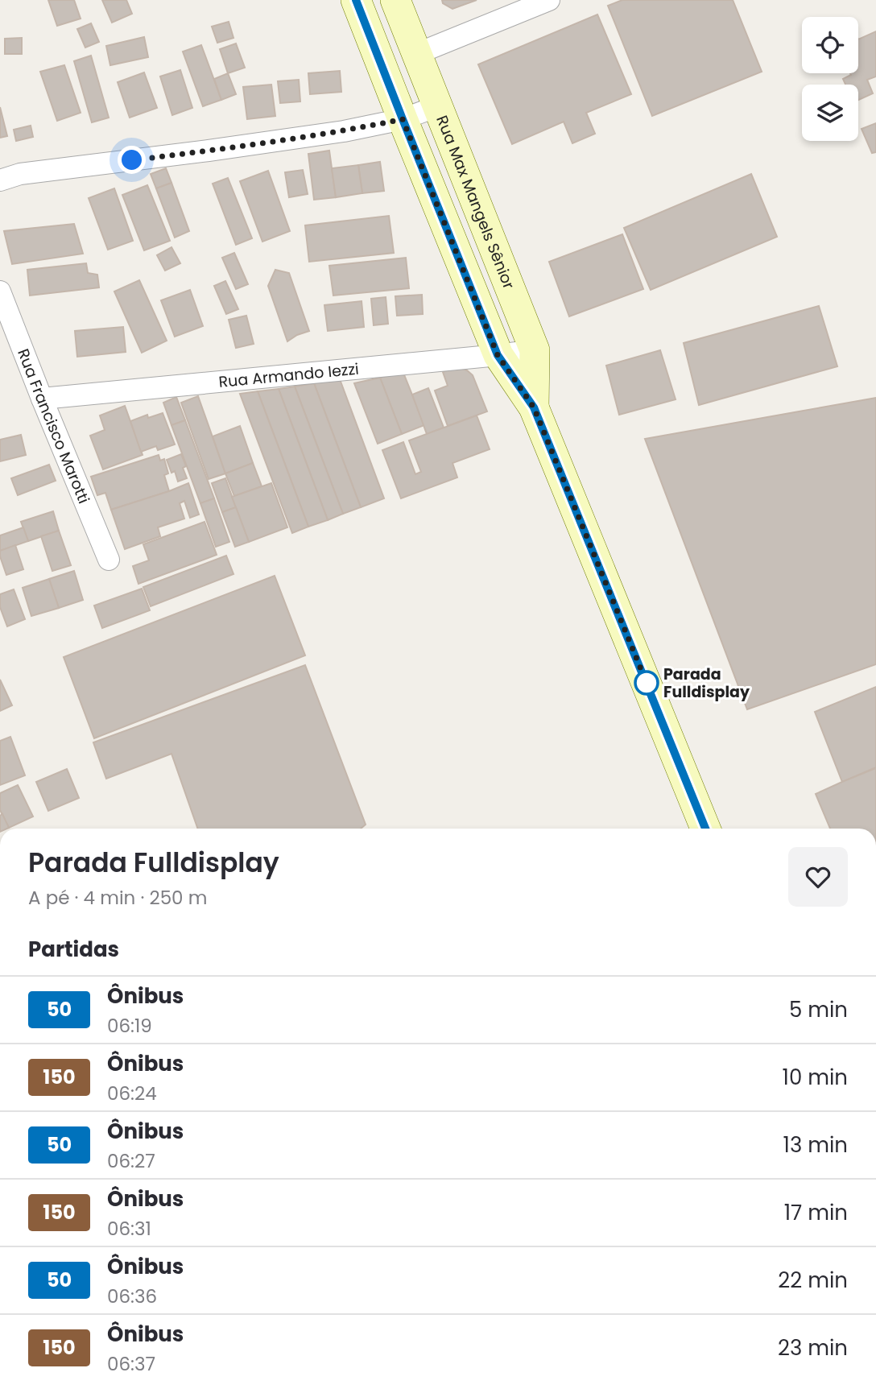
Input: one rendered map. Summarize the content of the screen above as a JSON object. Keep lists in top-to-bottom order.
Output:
{
  "streets": {
    "street": ["Rua Max Mangels Sênior", "Rua Armando Iezzi", "Rua Francisco Marotti"]
  },
  "crossings": [
    ["Rua Max Mangels Sênior", "Rua Armando Iezzi"],
    ["Rua Armando Iezzi", "Rua Francisco Marotti"]
  ],
  "places": ["Parada Fulldisplay"],
  "lines": ["bus line 50"],
  "page": {
    "heading": [
      ["Parada Fulldisplay", "A pé · 4 min · 250 m"],
      "Partidas"
    ],
    "list": [
      {
        "mark": "50",
        "name": "Ônibus",
        "note": "06:19",
        "value": "5 min"
      },
      {
        "mark": "150",
        "name": "Ônibus",
        "note": "06:24",
        "value": "10 min"
      },
      {
        "mark": "50",
        "name": "Ônibus",
        "note": "06:27",
        "value": "13 min"
      },
      {
        "mark": "150",
        "name": "Ônibus",
        "note": "06:31",
        "value": "17 min"
      },
      {
        "mark": "50",
        "name": "Ônibus",
        "note": "06:36",
        "value": "22 min"
      },
      {
        "mark": "150",
        "name": "Ônibus",
        "note": "06:37",
        "value": "23 min"
      }
    ]
  }
}
